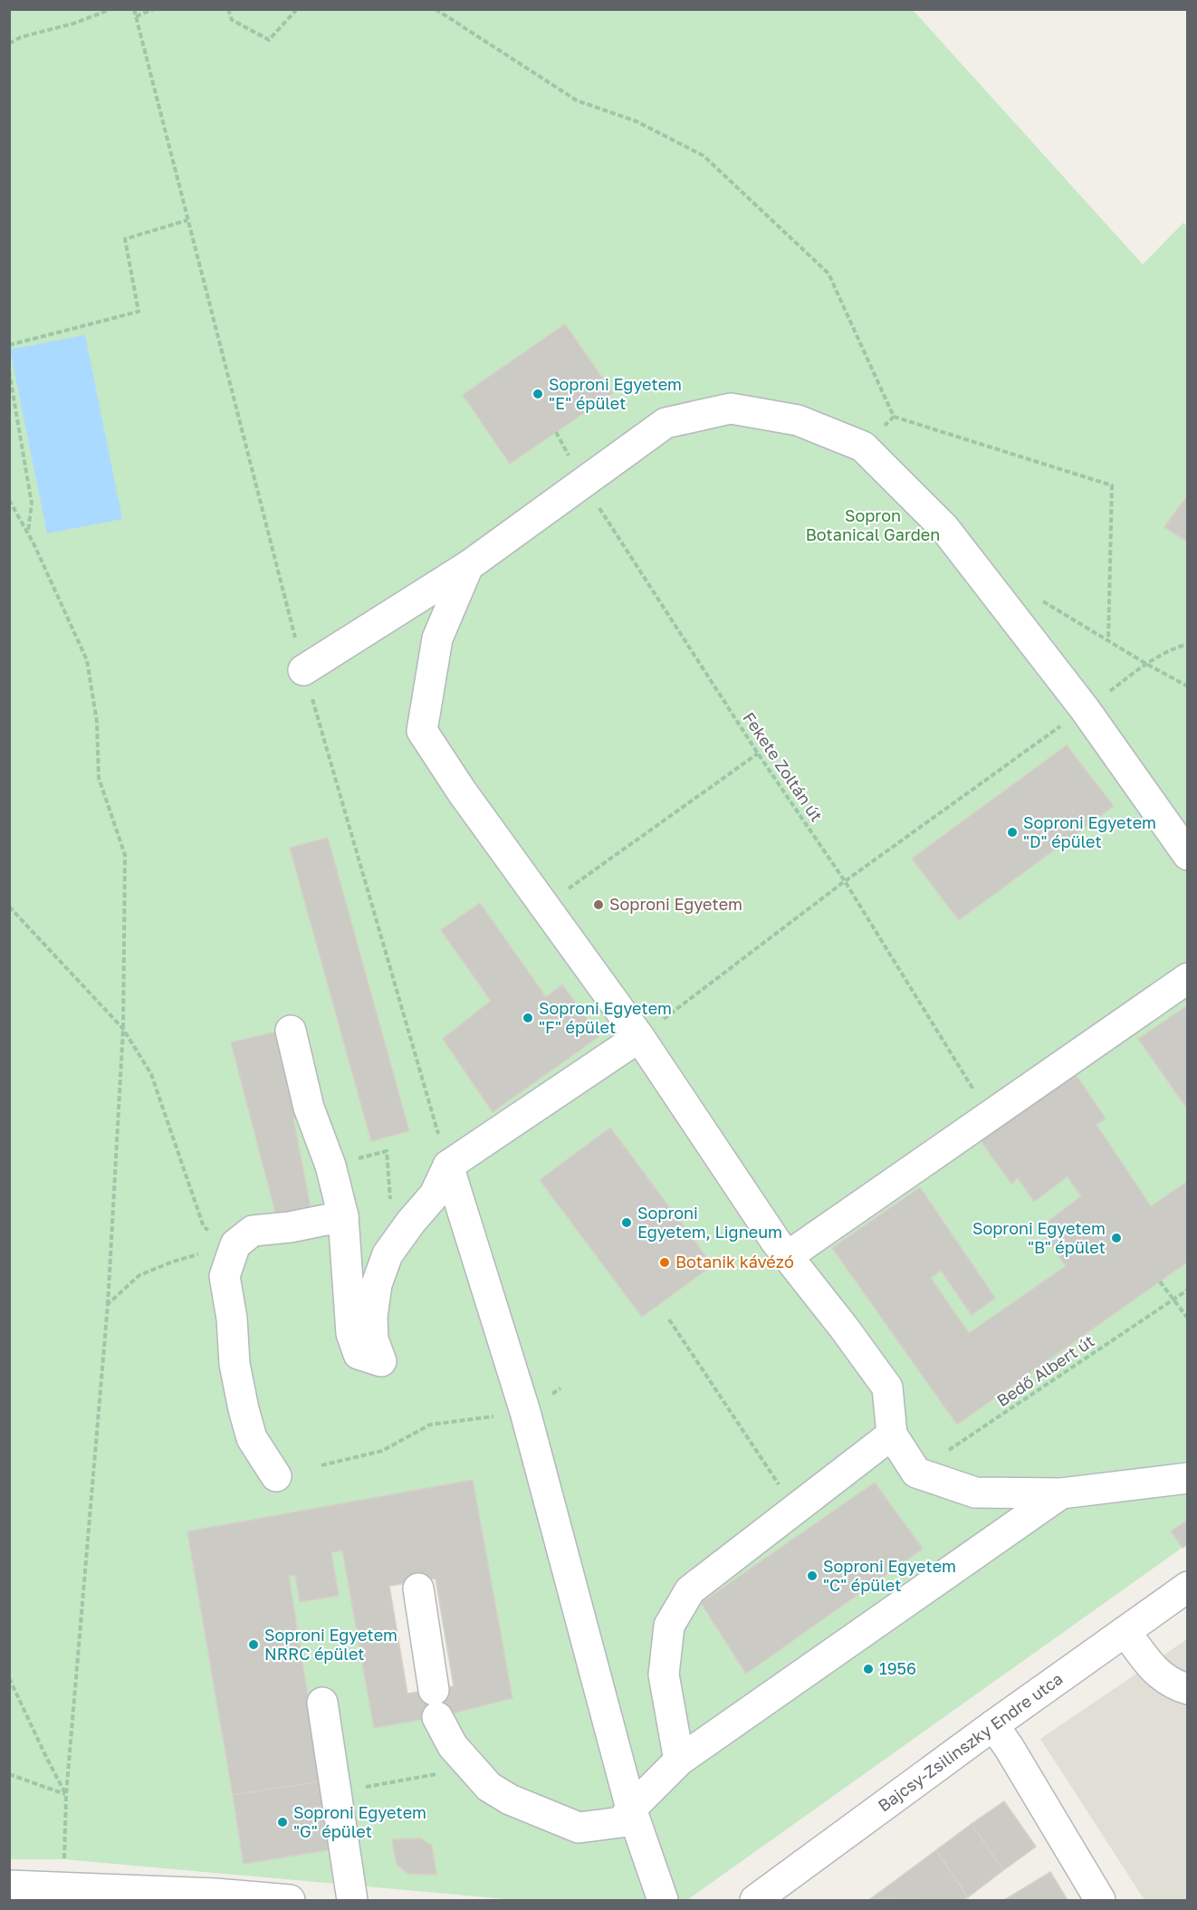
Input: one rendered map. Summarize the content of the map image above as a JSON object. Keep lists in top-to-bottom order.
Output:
{
  "streets": {
    "street": ["Bajcsy-Zsilinszky Endre utca"],
    "path": ["Fekete Zoltán út", "Bedő Albert út"]
  },
  "parks": ["Sopron Botanical Garden"],
  "places": [
    "Soproni Egyetem \"E\" épület",
    "Soproni Egyetem \"D\" épület",
    "Soproni Egyetem",
    "Soproni Egyetem \"F\" épület",
    "Soproni Egyetem, Ligneum",
    "Soproni Egyetem \"B\" épület",
    "Botanik kávézó",
    "Soproni Egyetem \"C\" épület",
    "Soproni Egyetem NRRC épület",
    "1956",
    "Soproni Egyetem \"G\" épület"
  ]
}
